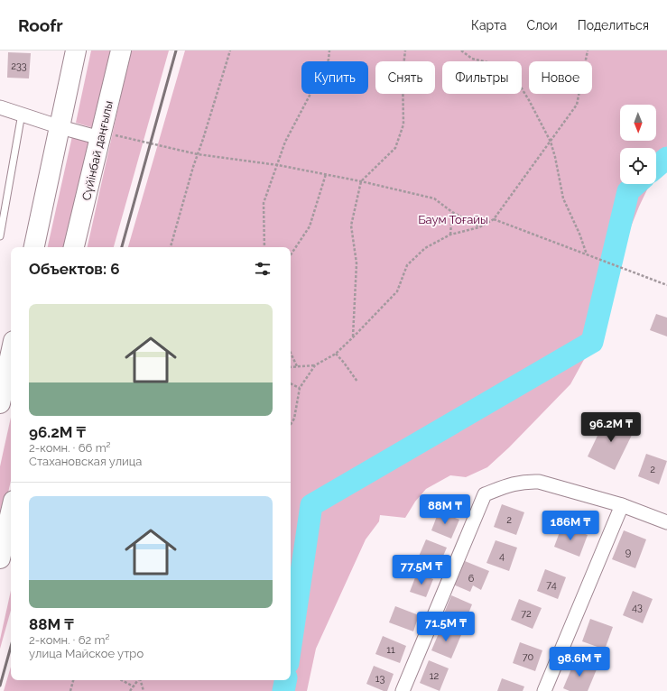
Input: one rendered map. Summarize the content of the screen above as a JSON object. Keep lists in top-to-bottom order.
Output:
{
  "streets": {
    "main road": ["Сүйінбай даңғылы"]
  },
  "parks": ["Баум Тоғайы"],
  "house_numbers": [
    "233",
    "2",
    "2",
    "9",
    "4",
    "6",
    "74",
    "43",
    "72",
    "11",
    "70",
    "12",
    "13"
  ],
  "north": "bottom",
  "page": {
    "header": "Roofr",
    "nav": ["Карта", "Слои", "Поделиться"],
    "chip": [
      "Купить",
      "Снять",
      "Фильтры",
      "Новое"
    ],
    "heading": "Объектов: 6",
    "list": [
      {
        "name": "96.2M ₸",
        "note": "2-комн. · 66 m² · Стахановская улица"
      },
      {
        "name": "88M ₸",
        "note": "2-комн. · 62 m² · улица Майское утро"
      }
    ],
    "price": [
      "96.2M ₸",
      "88M ₸",
      "186M ₸",
      "77.5M ₸",
      "71.5M ₸",
      "98.6M ₸"
    ]
  }
}
